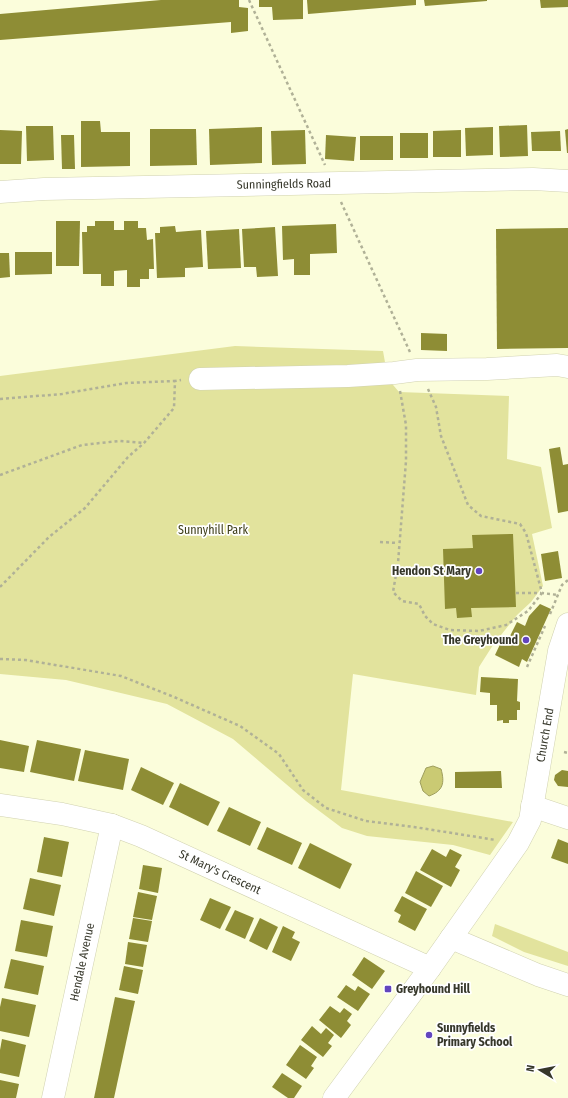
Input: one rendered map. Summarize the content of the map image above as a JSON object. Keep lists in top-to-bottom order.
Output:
{
  "streets": {
    "street": [
      "Sunningfields Road",
      "Church End",
      "St Mary's Crescent",
      "Hendale Avenue"
    ]
  },
  "crossings": [
    ["St Mary's Crescent", "Hendale Avenue"]
  ],
  "parks": ["Sunnyhill Park"],
  "places": {
    "other": ["Hendon St Mary", "The Greyhound", "Sunnyfields Primary School"],
    "transit": ["Greyhound Hill"]
  },
  "north": "left"
}
